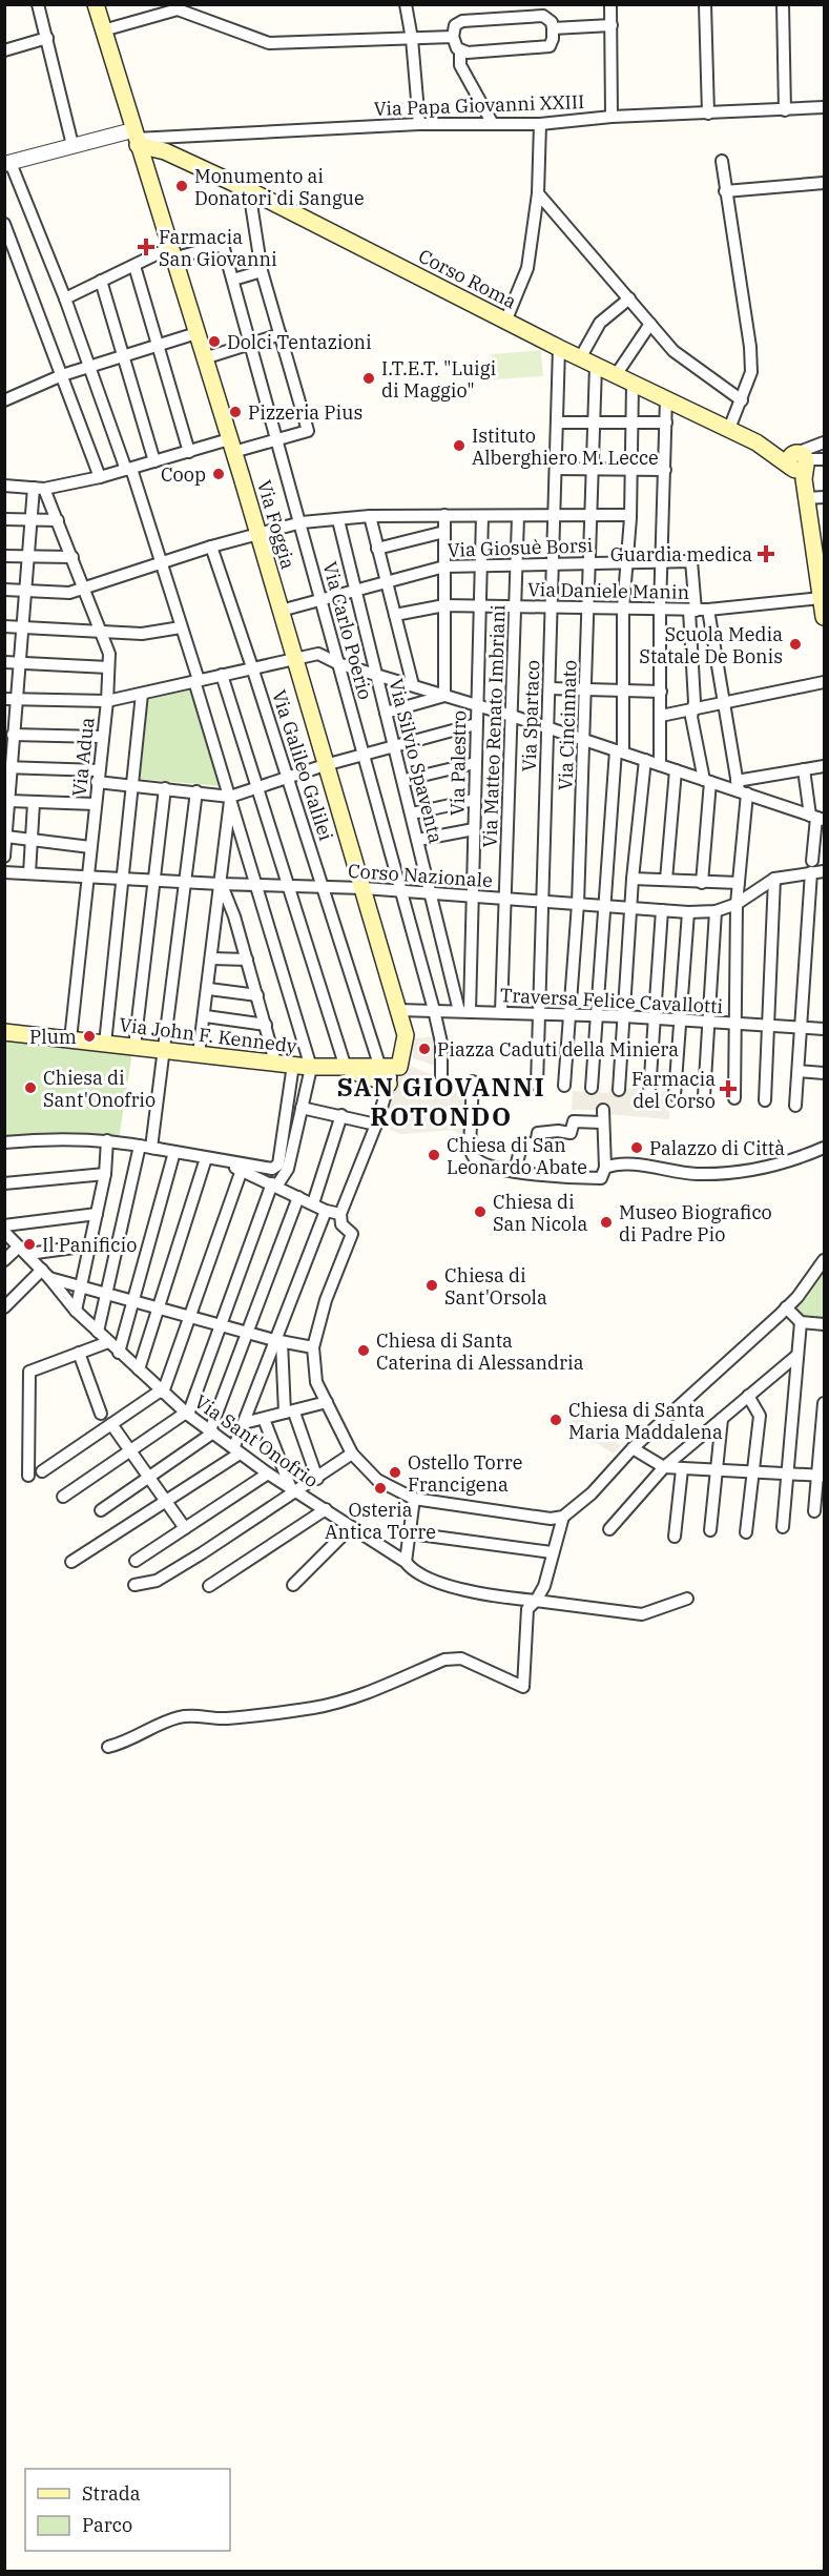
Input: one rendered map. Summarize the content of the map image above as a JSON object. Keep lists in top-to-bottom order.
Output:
{
  "streets": {
    "main road": ["Corso Roma", "Via Foggia", "Via John F. Kennedy"],
    "street": [
      "Via Papa Giovanni XXIII",
      "Via Giosuè Borsi",
      "Via Daniele Manin",
      "Via Carlo Poerio",
      "Via Spartaco",
      "Via Cincinnato",
      "Via Matteo Renato Imbriani",
      "Via Adua",
      "Via Silvio Spaventa",
      "Via Palestro",
      "Via Galileo Galilei",
      "Corso Nazionale",
      "Traversa Felice Cavallotti",
      "Via Sant'Onofrio"
    ]
  },
  "crossings": [
    ["Via Papa Giovanni XXIII", "Corso Roma"],
    ["Via Papa Giovanni XXIII", "Via Foggia"],
    ["Corso Roma", "Via Foggia"],
    ["Corso Roma", "Via Spartaco"],
    ["Corso Roma", "Via Cincinnato"],
    ["Via Foggia", "Via Giosuè Borsi"],
    ["Via Foggia", "Via Carlo Poerio"],
    ["Via Foggia", "Via Galileo Galilei"],
    ["Via Foggia", "Corso Nazionale"],
    ["Via Foggia", "Traversa Felice Cavallotti"],
    ["Via Foggia", "Via John F. Kennedy"],
    ["Via Giosuè Borsi", "Via Daniele Manin"],
    ["Via Giosuè Borsi", "Via Carlo Poerio"],
    ["Via Giosuè Borsi", "Via Spartaco"],
    ["Via Giosuè Borsi", "Via Cincinnato"],
    ["Via Giosuè Borsi", "Via Matteo Renato Imbriani"],
    ["Via Giosuè Borsi", "Via Silvio Spaventa"],
    ["Via Giosuè Borsi", "Via Palestro"],
    ["Via Daniele Manin", "Via Spartaco"],
    ["Via Daniele Manin", "Via Cincinnato"],
    ["Via Daniele Manin", "Via Matteo Renato Imbriani"],
    ["Via Daniele Manin", "Via Palestro"],
    ["Via Carlo Poerio", "Corso Nazionale"],
    ["Via Carlo Poerio", "Traversa Felice Cavallotti"],
    ["Via Spartaco", "Corso Nazionale"],
    ["Via Spartaco", "Traversa Felice Cavallotti"],
    ["Via Cincinnato", "Corso Nazionale"],
    ["Via Cincinnato", "Traversa Felice Cavallotti"],
    ["Via Matteo Renato Imbriani", "Corso Nazionale"],
    ["Via Matteo Renato Imbriani", "Traversa Felice Cavallotti"],
    ["Via Adua", "Corso Nazionale"],
    ["Via Adua", "Via John F. Kennedy"],
    ["Via Silvio Spaventa", "Via Palestro"],
    ["Via Silvio Spaventa", "Corso Nazionale"],
    ["Via Silvio Spaventa", "Traversa Felice Cavallotti"],
    ["Via Palestro", "Corso Nazionale"],
    ["Via Palestro", "Traversa Felice Cavallotti"],
    ["Via Galileo Galilei", "Corso Nazionale"],
    ["Via Galileo Galilei", "Via John F. Kennedy"]
  ],
  "districts": ["SAN GIOVANNI ROTONDO"],
  "places": {
    "other": [
      "Monumento ai Donatori di Sangue",
      "Dolci Tentazioni",
      "I.T.E.T. \"Luigi di Maggio\"",
      "Pizzeria Pius",
      "Istituto Alberghiero M. Lecce",
      "Coop",
      "Scuola Media Statale De Bonis",
      "Plum",
      "Piazza Caduti della Miniera",
      "Chiesa di Sant'Onofrio",
      "Palazzo di Città",
      "Chiesa di San Leonardo Abate",
      "Chiesa di San Nicola",
      "Museo Biografico di Padre Pio",
      "Il Panificio",
      "Chiesa di Sant'Orsola",
      "Chiesa di Santa Caterina di Alessandria",
      "Chiesa di Santa Maria Maddalena",
      "Ostello Torre Francigena",
      "Osteria Antica Torre"
    ],
    "health": ["Farmacia San Giovanni", "Guardia medica", "Farmacia del Corso"]
  },
  "legend": ["Strada", "Parco"]
}
